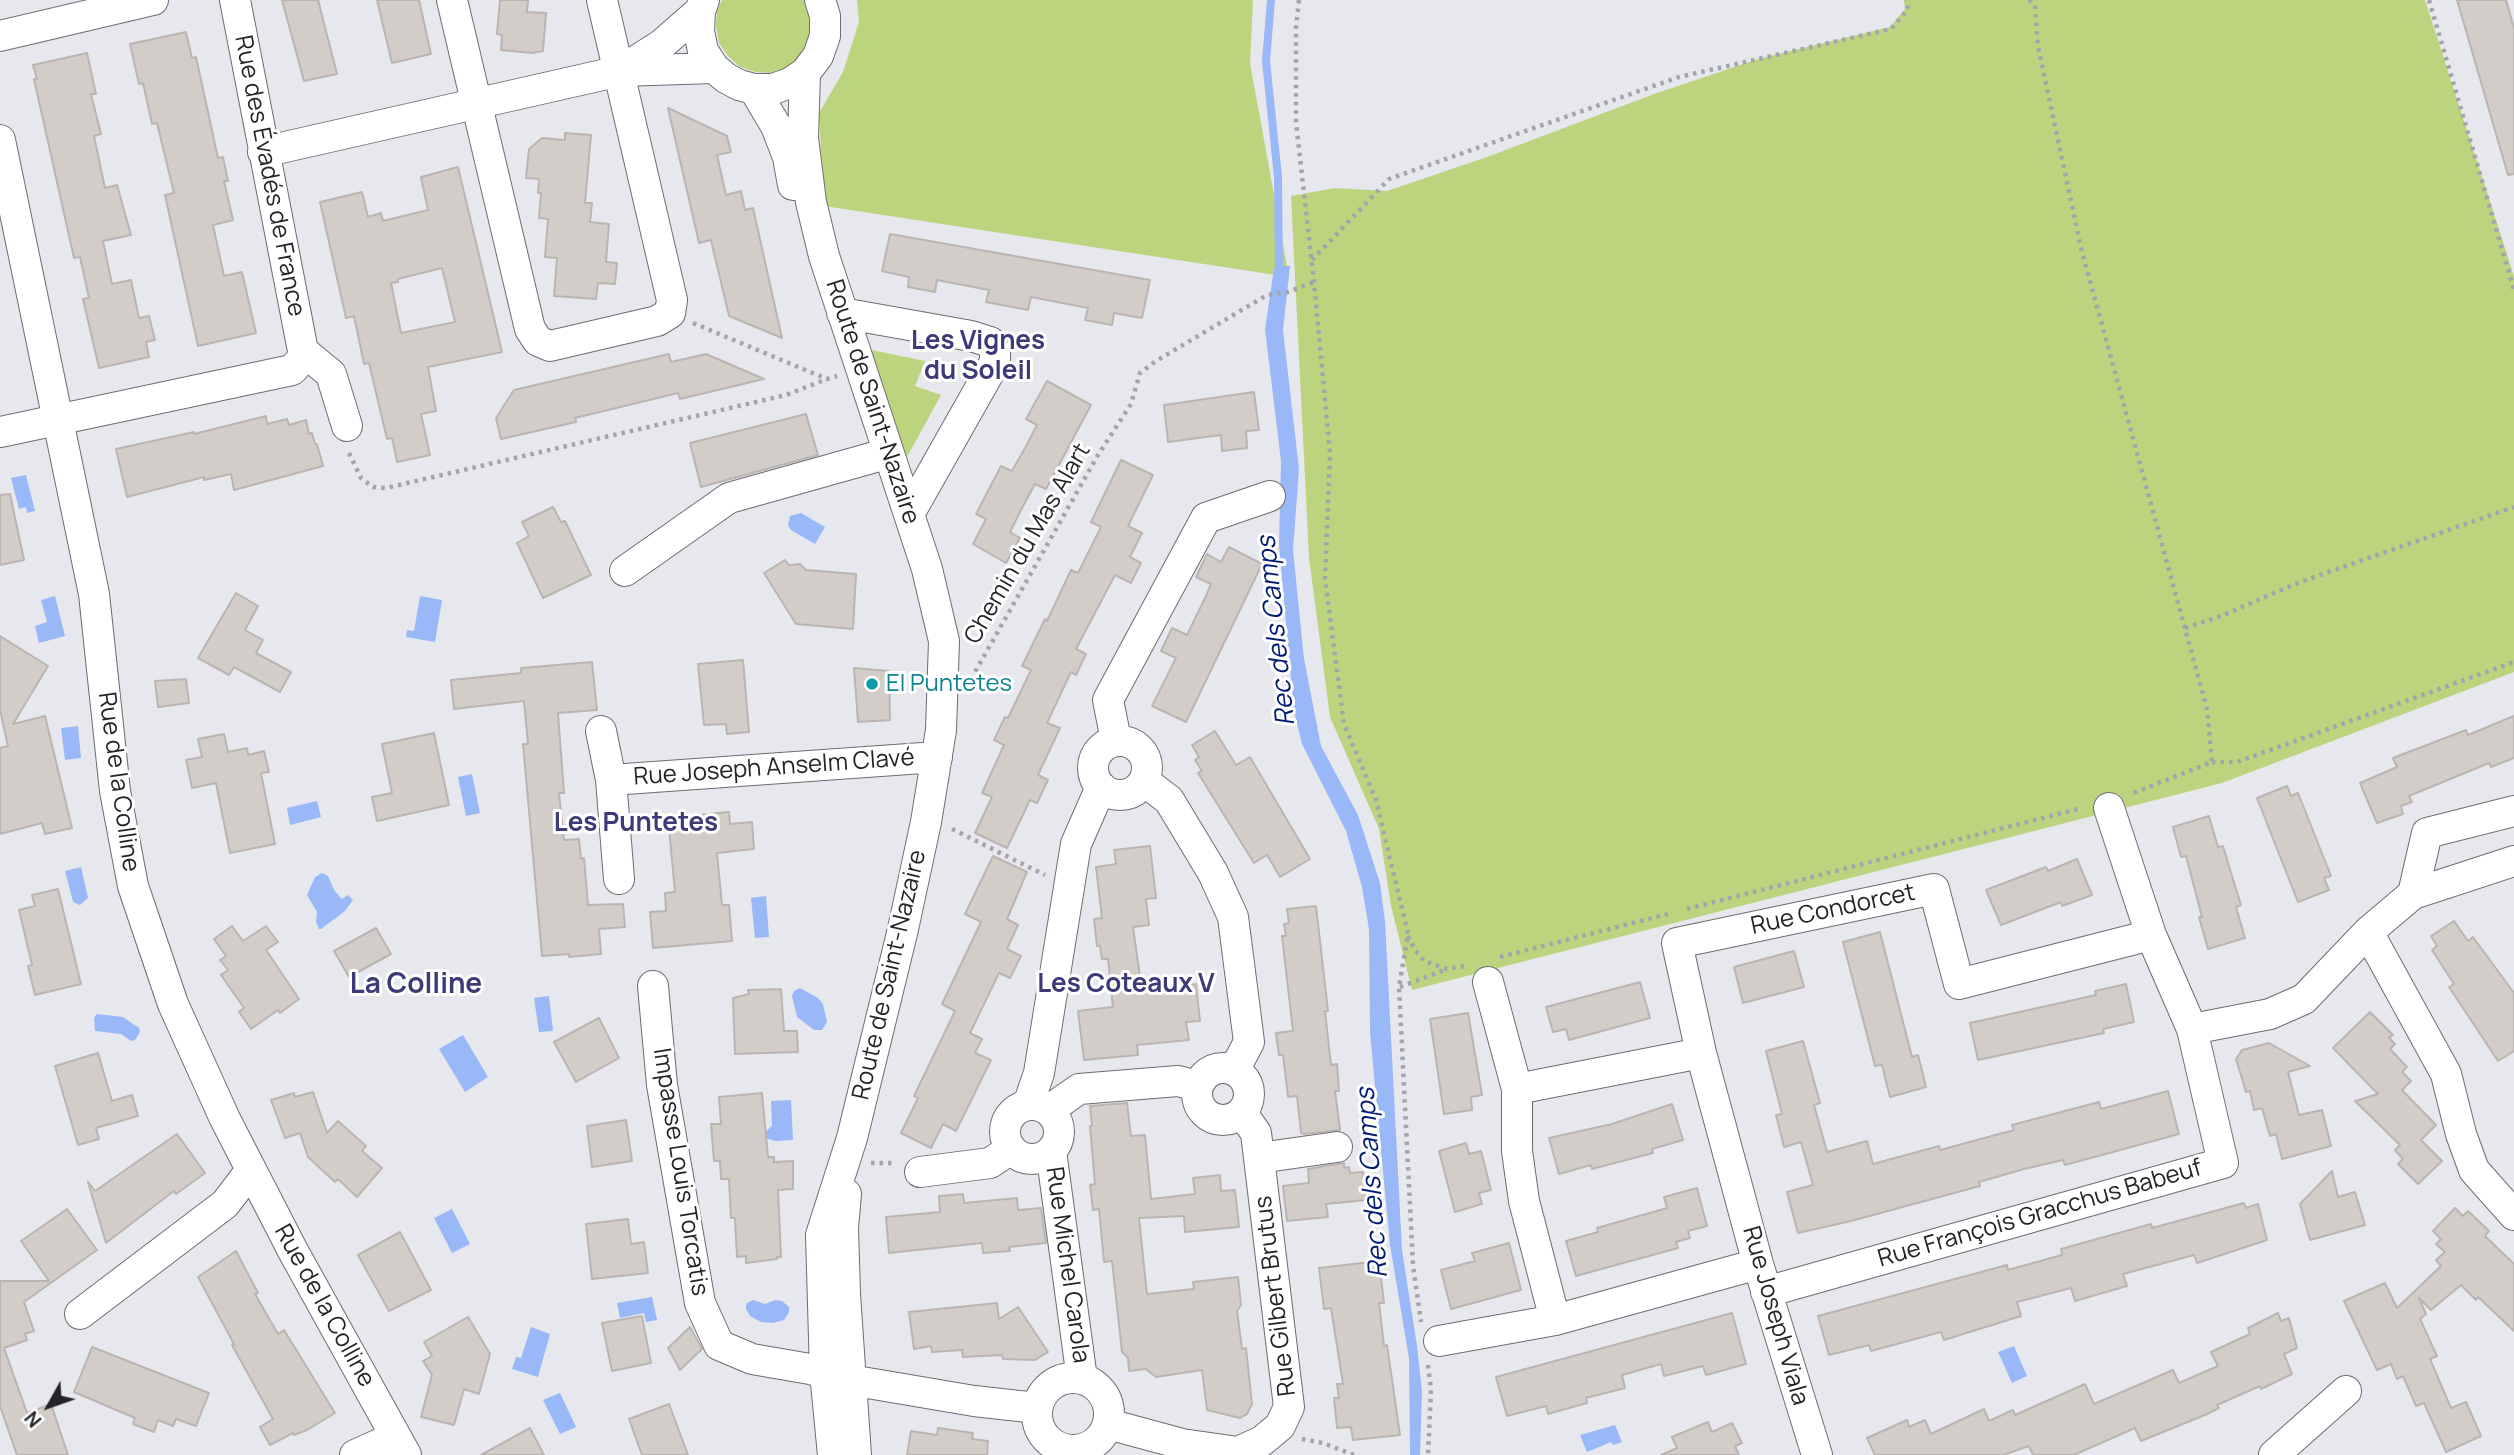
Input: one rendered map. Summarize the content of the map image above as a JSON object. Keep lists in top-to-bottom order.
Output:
{
  "streets": {
    "street": [
      "Rue des Évadés de France",
      "Route de Saint-Nazaire",
      "Rue Joseph Anselm Clavé",
      "Rue de la Colline",
      "Rue Condorcet",
      "Impasse Louis Torcatis",
      "Rue François Gracchus Babeuf",
      "Rue Michel Carola",
      "Rue Gilbert Brutus",
      "Rue Joseph Viala"
    ],
    "path": ["Chemin du Mas Alart"]
  },
  "crossings": [
    ["Rue des Évadés de France", "Rue de la Colline"],
    ["Route de Saint-Nazaire", "Rue Joseph Anselm Clavé"],
    ["Route de Saint-Nazaire", "Impasse Louis Torcatis"],
    ["Rue Condorcet", "Rue Joseph Viala"],
    ["Rue François Gracchus Babeuf", "Rue Joseph Viala"],
    ["Rue Michel Carola", "Rue Gilbert Brutus"]
  ],
  "districts": [
    "Les Vignes du Soleil",
    "Les Puntetes",
    "La Colline",
    "Les Coteaux V"
  ],
  "water": ["Rec dels Camps"],
  "places": ["El Puntetes"],
  "north": "bottom left"
}
